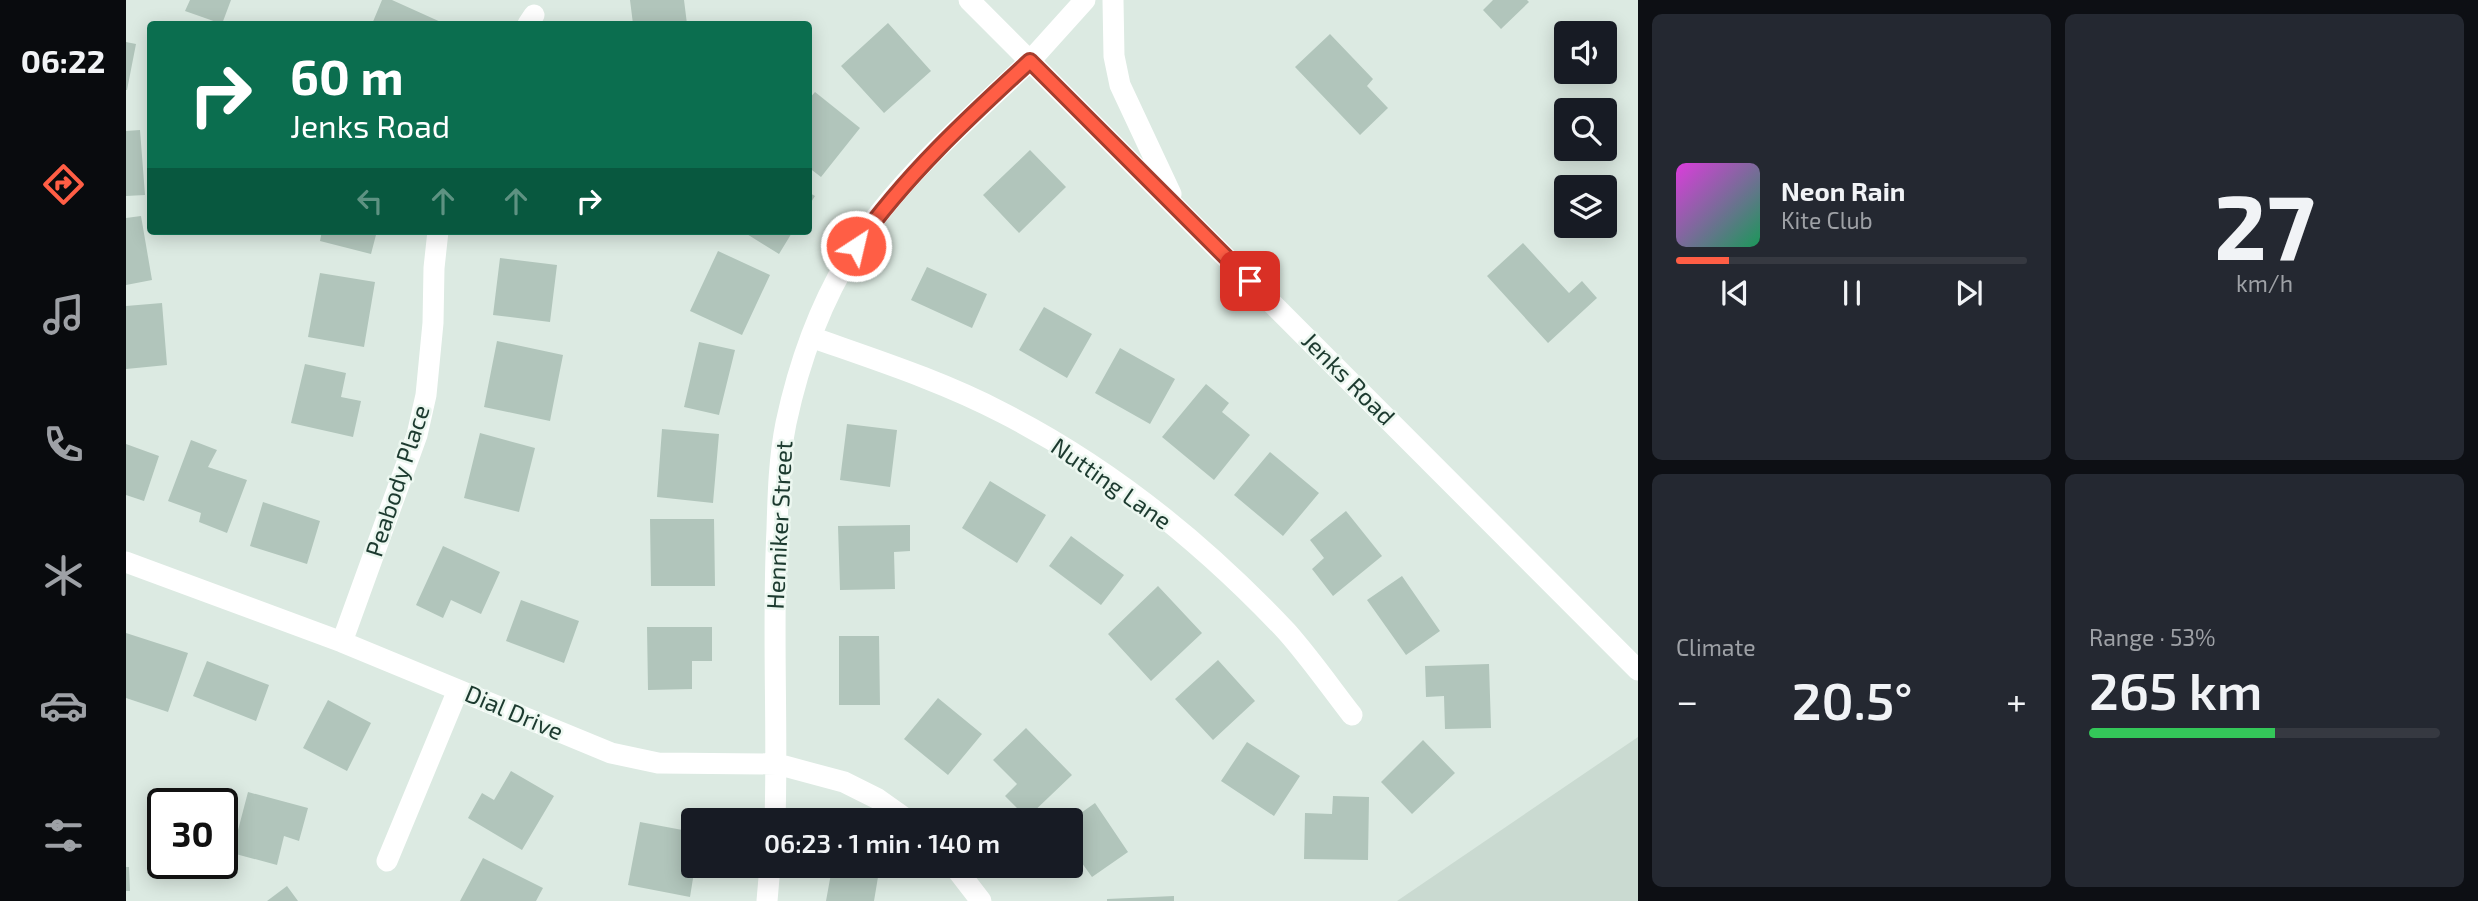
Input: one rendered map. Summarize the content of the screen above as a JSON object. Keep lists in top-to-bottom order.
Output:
{
  "streets": {
    "street": [
      "Jenks Road",
      "Peabody Place",
      "Nutting Lane",
      "Henniker Street",
      "Dial Drive"
    ]
  },
  "crossings": [
    ["Jenks Road", "Henniker Street"],
    ["Peabody Place", "Dial Drive"],
    ["Nutting Lane", "Henniker Street"],
    ["Henniker Street", "Dial Drive"]
  ],
  "page": {
    "tabs": "06:22",
    "tile": [
      ["27", "km/h"],
      "Climate",
      ["Range · 53%", "265 km"]
    ],
    "turn": ["60 m", "Jenks Road"],
    "song": ["Neon Rain", "Kite Club"],
    "heat": ["−", "20.5°", "+"],
    "limit": "30",
    "trip": "06:23 · 1 min · 140 m"
  }
}
